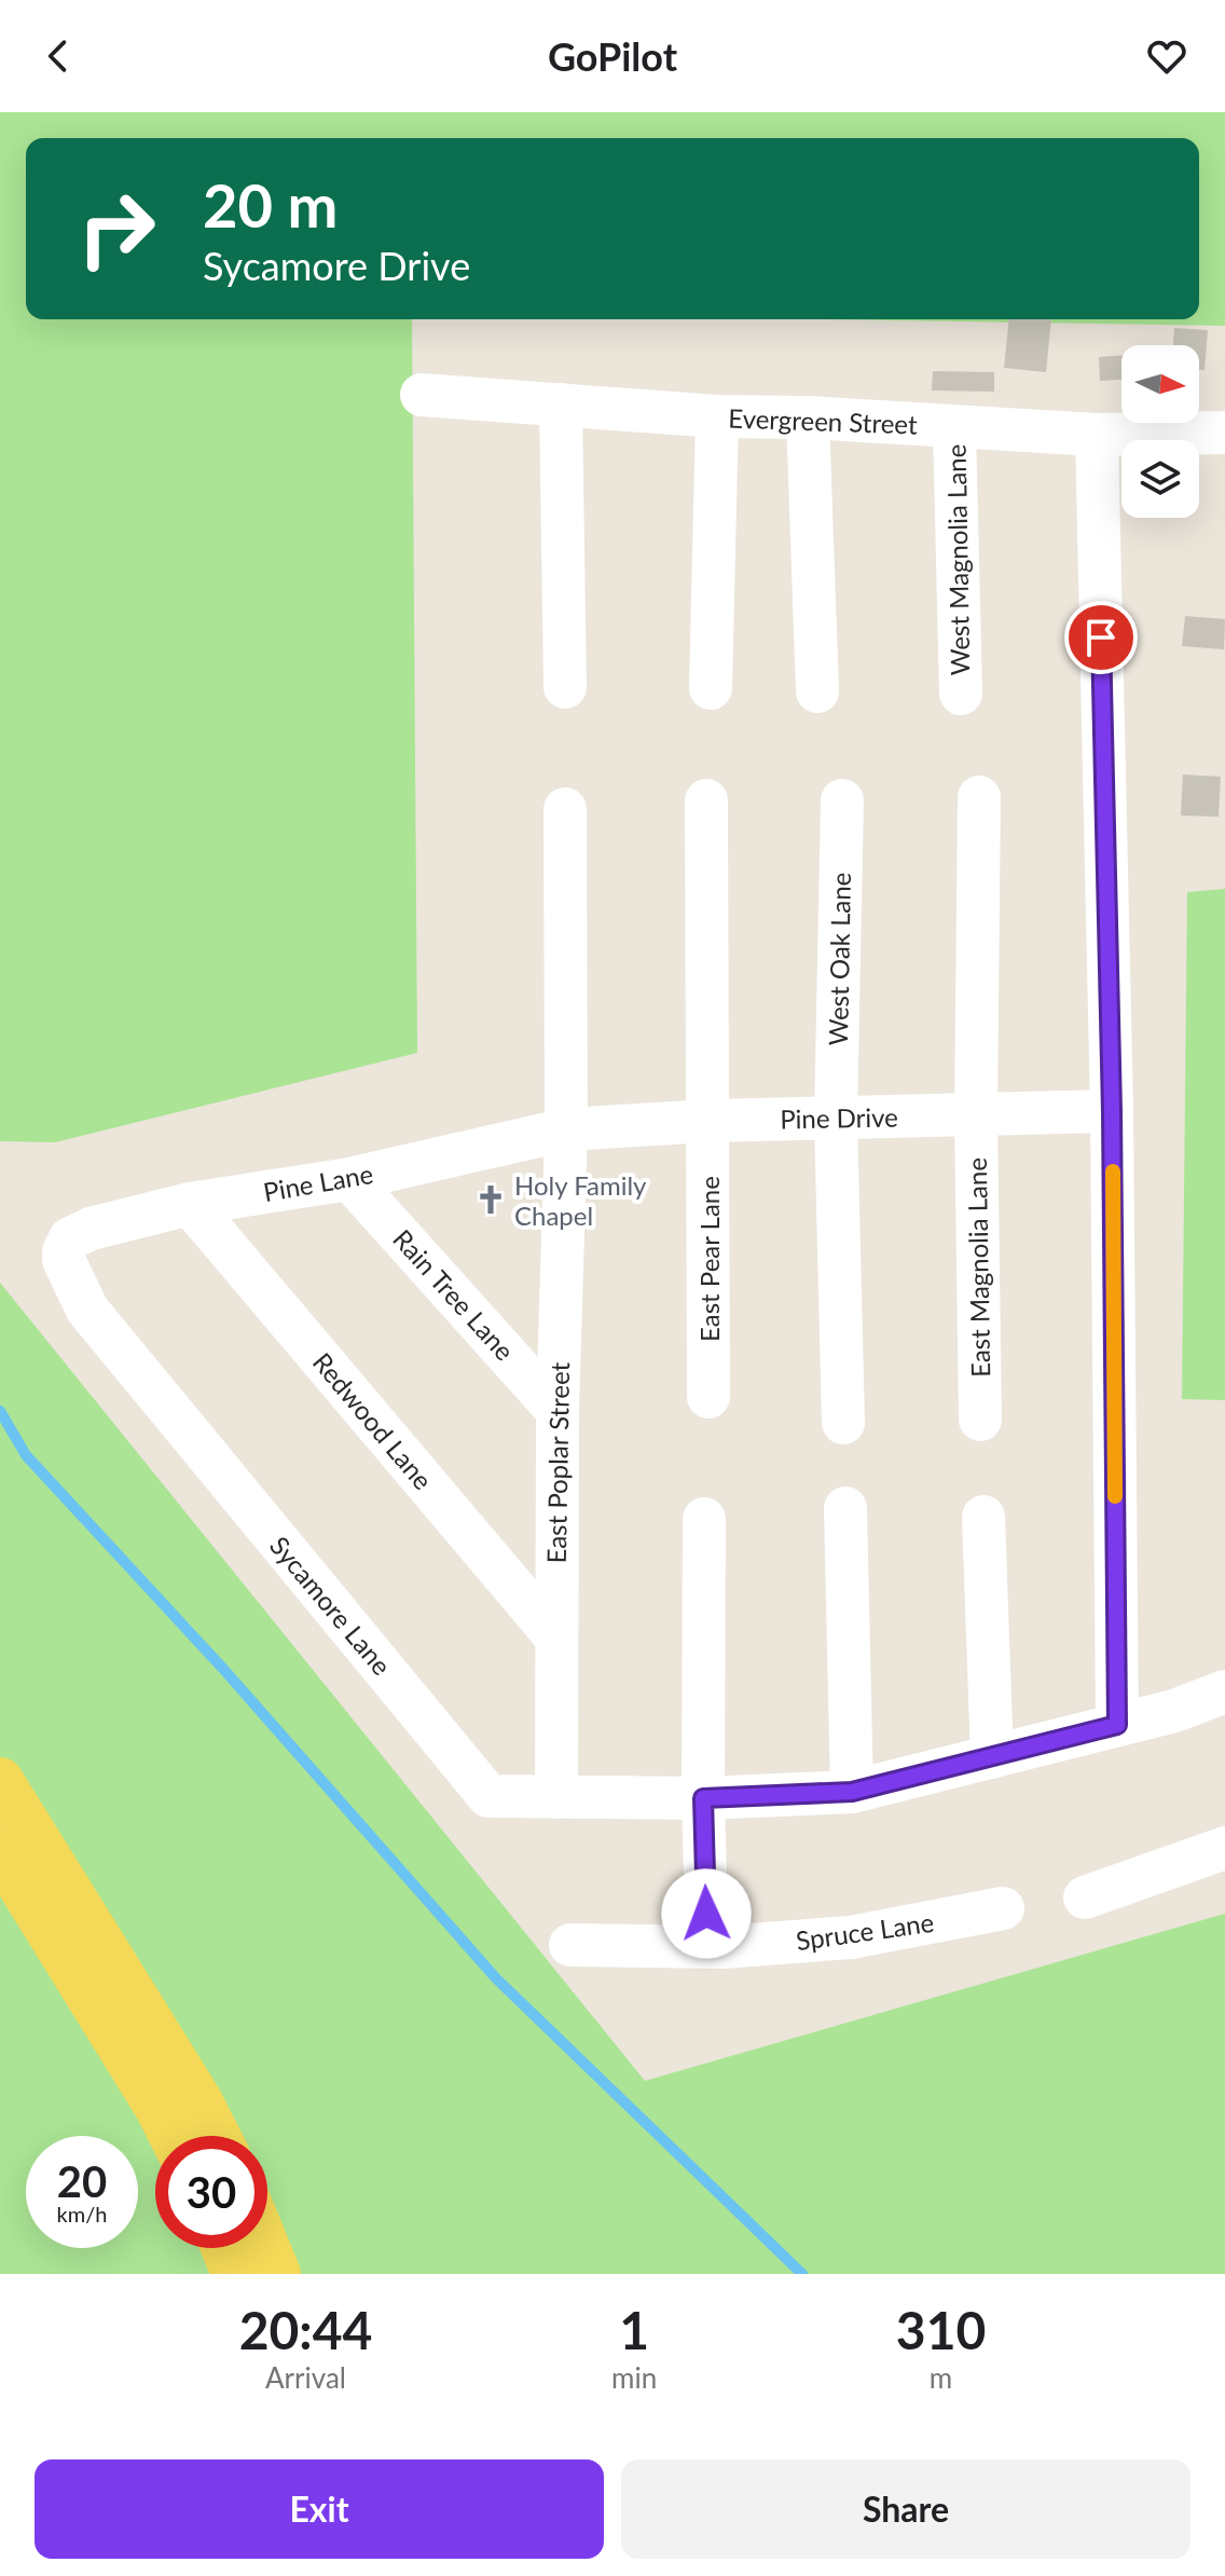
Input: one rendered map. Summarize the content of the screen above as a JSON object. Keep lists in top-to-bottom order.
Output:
{
  "streets": {
    "street": [
      "Evergreen Street",
      "West Magnolia Lane",
      "West Oak Lane",
      "Pine Drive",
      "Pine Lane",
      "East Pear Lane",
      "East Magnolia Lane",
      "Rain Tree Lane",
      "Redwood Lane",
      "East Poplar Street",
      "Sycamore Lane",
      "Spruce Lane"
    ]
  },
  "crossings": [
    ["Evergreen Street", "West Magnolia Lane"],
    ["West Oak Lane", "Pine Drive"],
    ["Pine Drive", "Pine Lane"],
    ["Pine Drive", "East Pear Lane"],
    ["Pine Drive", "East Magnolia Lane"],
    ["Pine Drive", "East Poplar Street"],
    ["Pine Lane", "Rain Tree Lane"],
    ["Pine Lane", "Redwood Lane"],
    ["Pine Lane", "East Poplar Street"],
    ["Pine Lane", "Sycamore Lane"],
    ["Rain Tree Lane", "East Poplar Street"],
    ["Redwood Lane", "East Poplar Street"],
    ["East Poplar Street", "Sycamore Lane"]
  ],
  "places": {
    "church": ["Holy Family Chapel"]
  },
  "north": "right",
  "page": {
    "header": "GoPilot",
    "turn": ["20 m", "Sycamore Drive"],
    "speed": "20 km/h",
    "limit": "30",
    "eta": [
      "20:44",
      "Arrival",
      "1",
      "min",
      "310",
      "m"
    ],
    "buttons": ["Exit", "Share"]
  }
}
